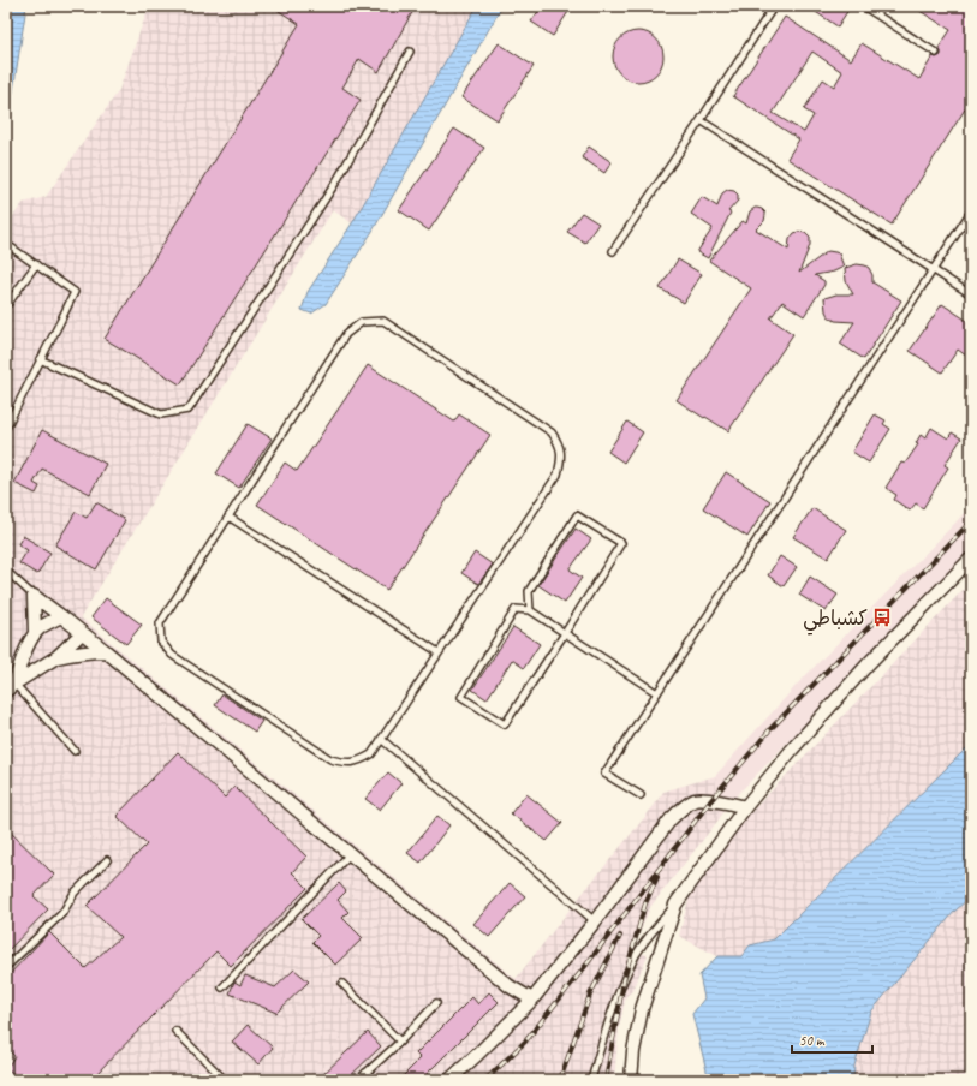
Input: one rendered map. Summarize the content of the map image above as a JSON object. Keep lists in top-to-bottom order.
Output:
{
  "places": {
    "bus stop": ["كشباطي"]
  },
  "scale_bar": "50 m"
}
